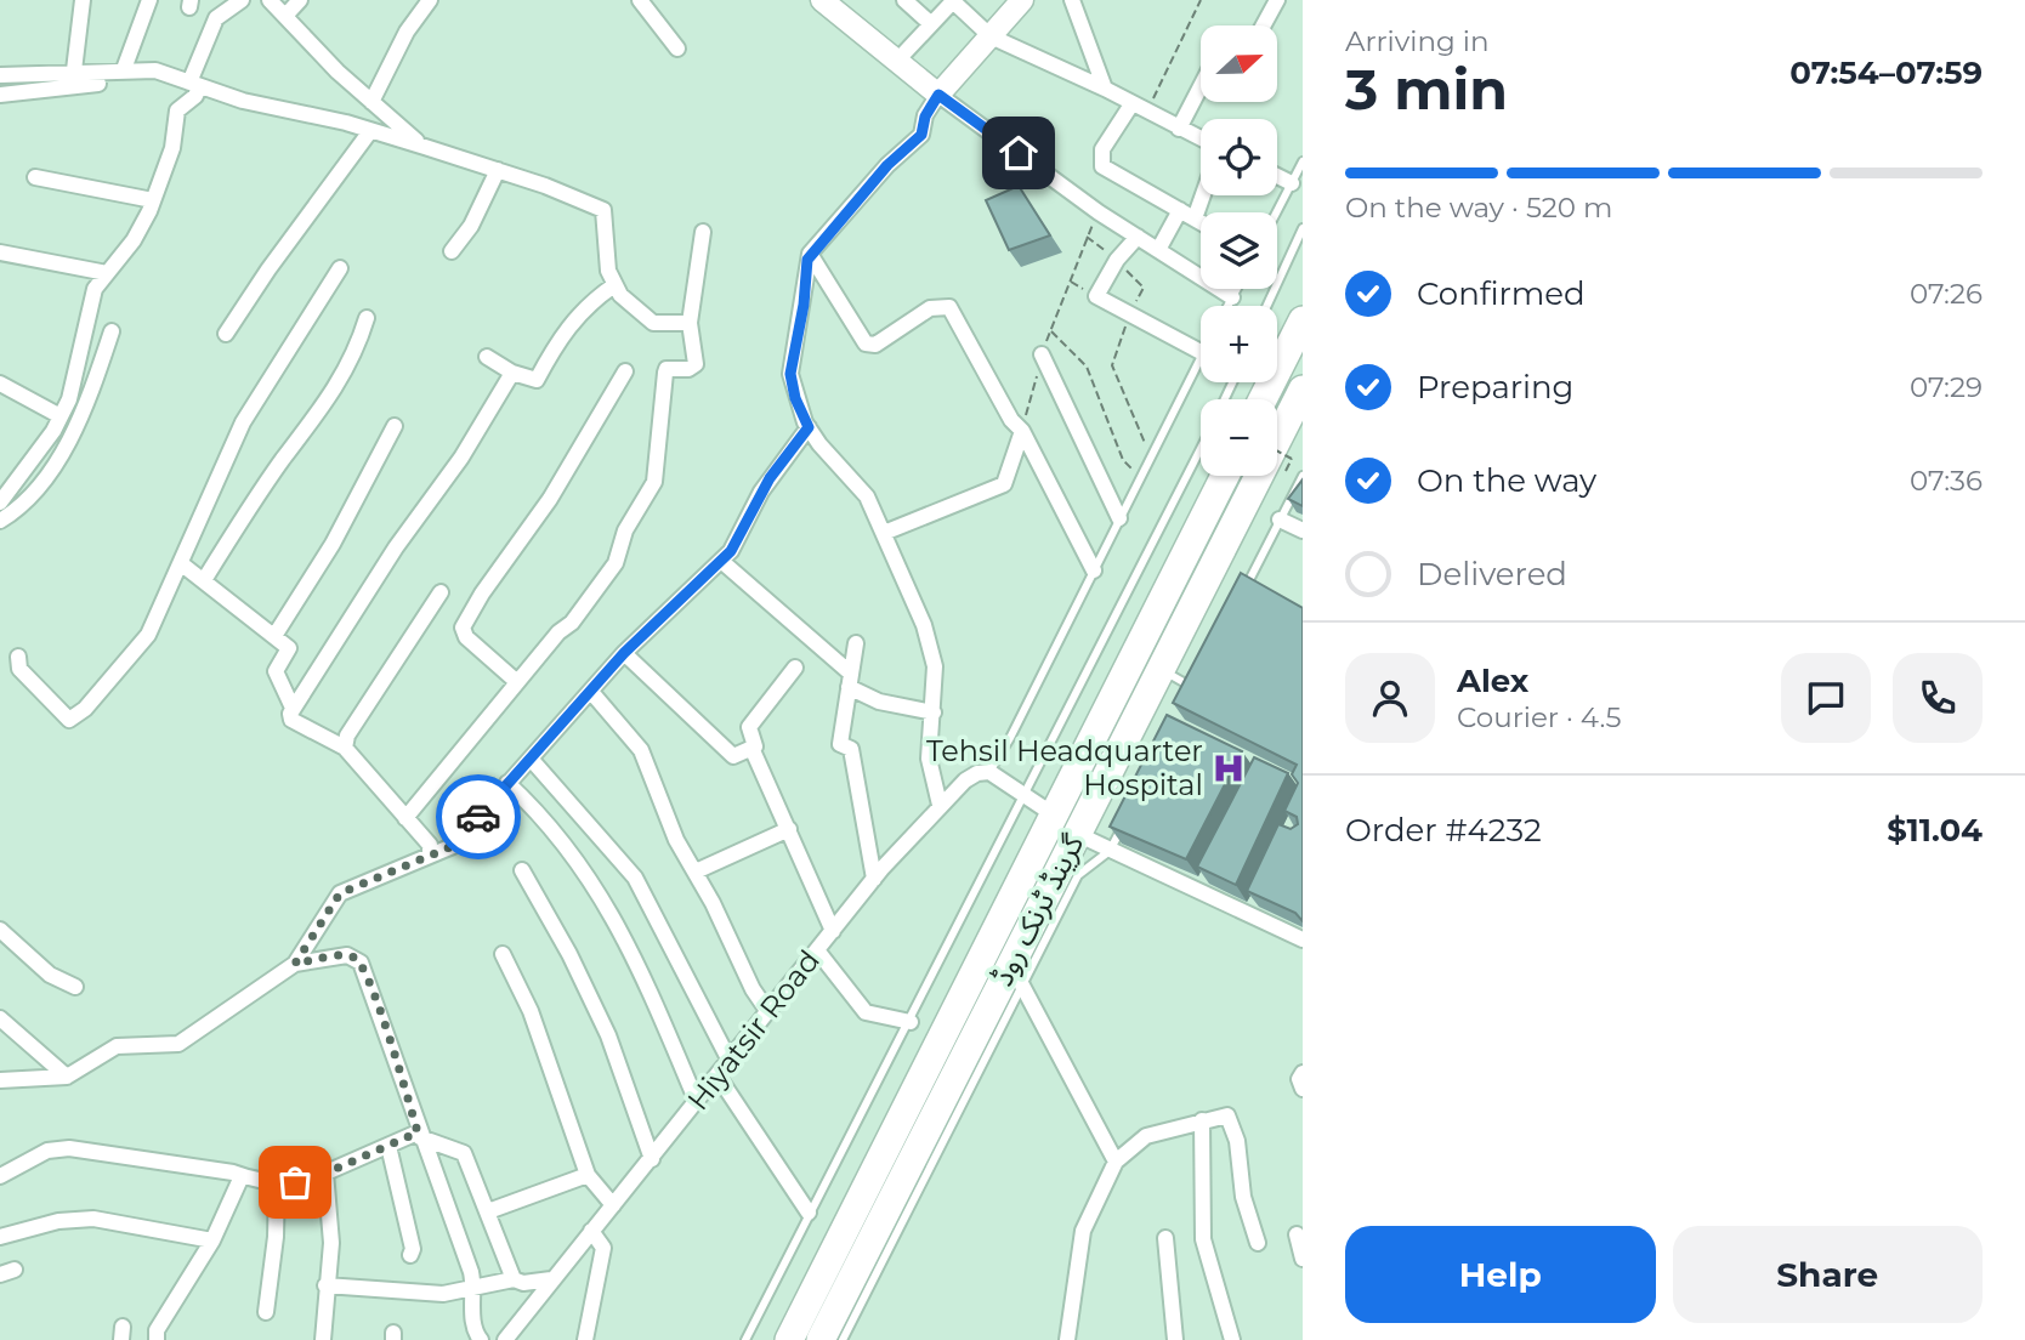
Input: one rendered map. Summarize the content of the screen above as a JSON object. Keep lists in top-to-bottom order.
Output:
{
  "streets": {
    "highway": ["گرینڈ ٹرنک روڈ"],
    "street": ["Hiyatsir Road"]
  },
  "places": {
    "hospital": ["Tehsil Headquarter Hospital"]
  },
  "north": "right",
  "page": {
    "heading": ["3 min", "Arriving in", "07:54–07:59"],
    "panel": [
      "Alex",
      "Courier · 4.5",
      "Order #4232",
      "$11.04"
    ],
    "map_buttons": ["+", "−"],
    "bar": "On the way · 520 m",
    "list": [
      ["Confirmed", "07:26"],
      ["Preparing", "07:29"],
      ["On the way", "07:36"],
      "Delivered"
    ],
    "buttons": ["Help", "Share"]
  }
}
